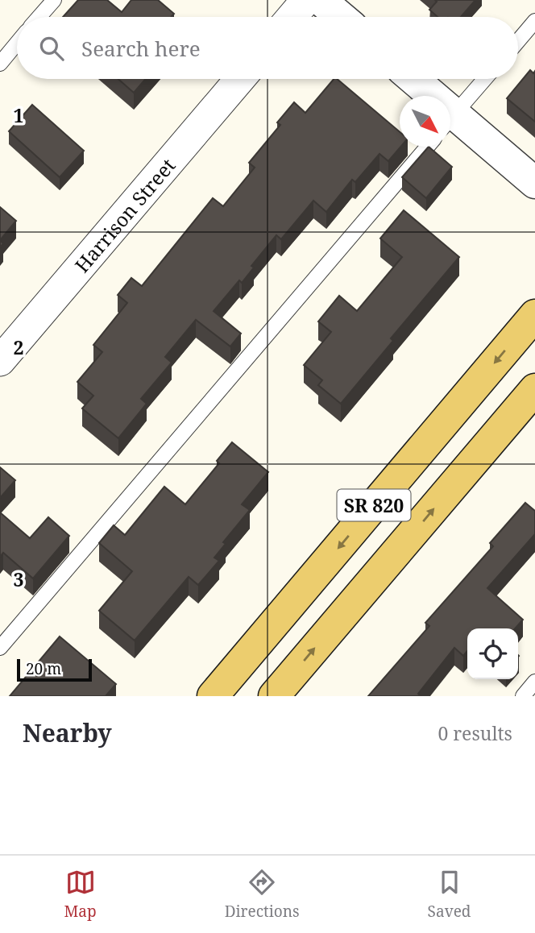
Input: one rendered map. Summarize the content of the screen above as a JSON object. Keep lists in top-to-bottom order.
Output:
{
  "streets": {
    "main road": ["SR 820"],
    "street": ["Harrison Street"]
  },
  "scale_bar": "20 m",
  "north": "bottom right",
  "page": {
    "search": "Search here",
    "scale": "20 m",
    "heading": ["Nearby", "0 results"],
    "nav": ["Map", "Directions", "Saved"]
  },
  "grid": {
    "rows": ["1", "2", "3"]
  }
}
